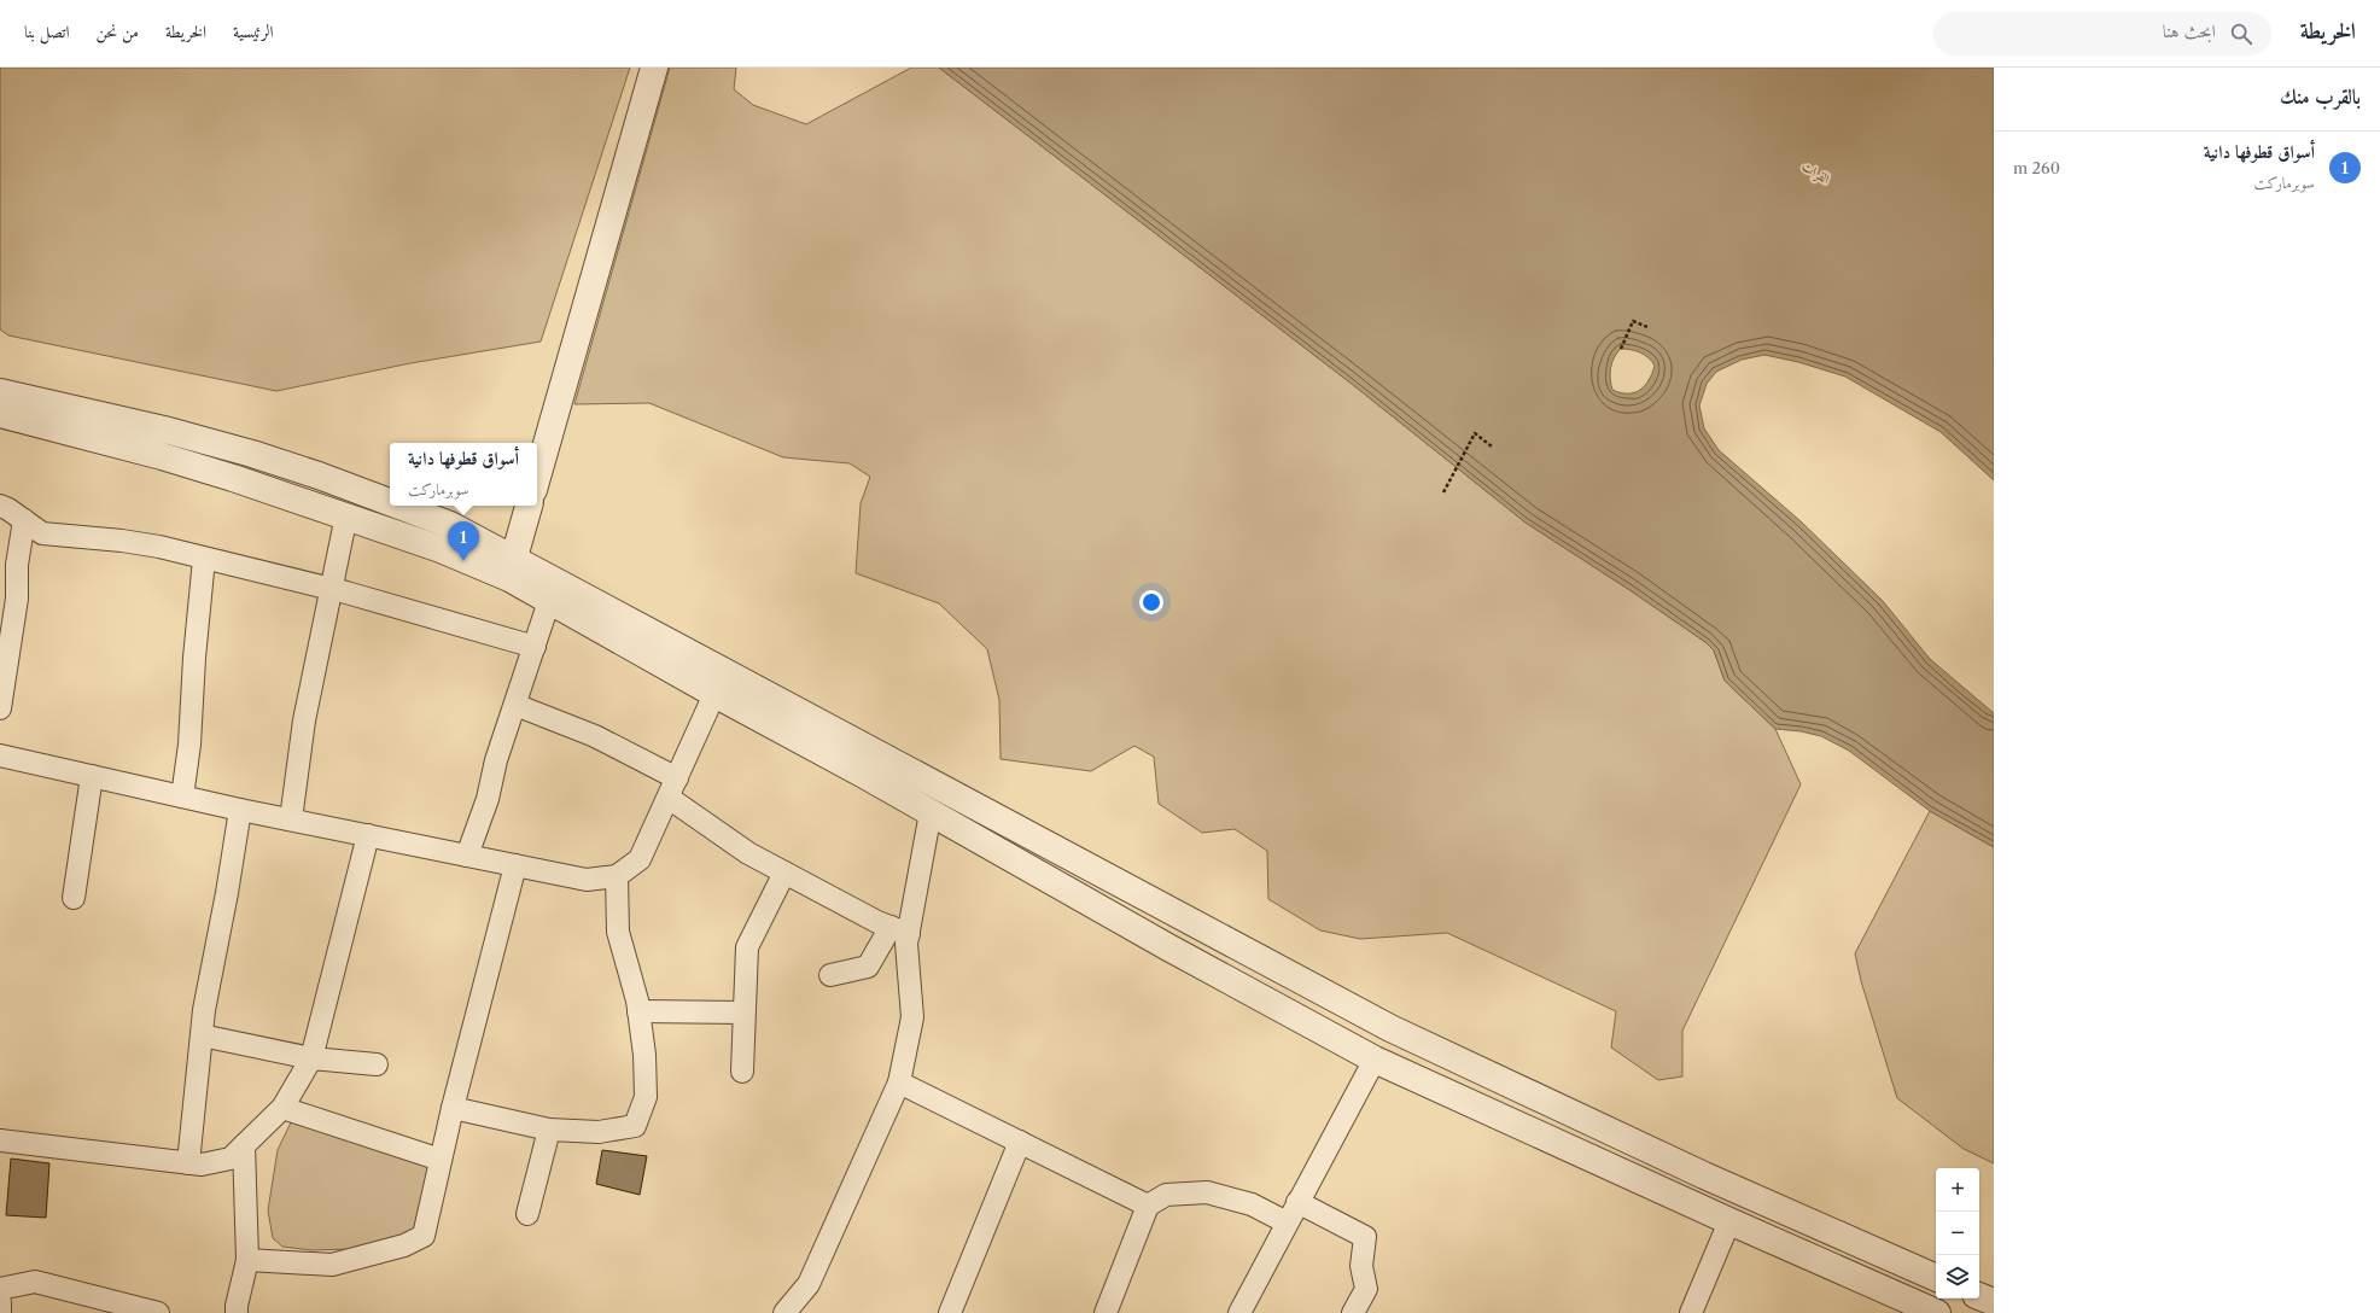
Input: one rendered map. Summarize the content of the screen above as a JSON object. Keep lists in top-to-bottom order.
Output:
{
  "water": ["الفرات"],
  "page": {
    "header": "الخريطة",
    "search": "ابحث هنا",
    "nav": [
      "الرئيسية",
      "الخريطة",
      "من نحن",
      "اتصل بنا"
    ],
    "heading": "بالقرب منك",
    "list": [
      {
        "mark": "1",
        "name": "أسواق قطوفها دانية",
        "note": "سوبرماركت",
        "value": "260 m"
      }
    ],
    "popup": ["أسواق قطوفها دانية", "سوبرماركت"],
    "pins": "1",
    "map_buttons": ["+", "−"]
  }
}
